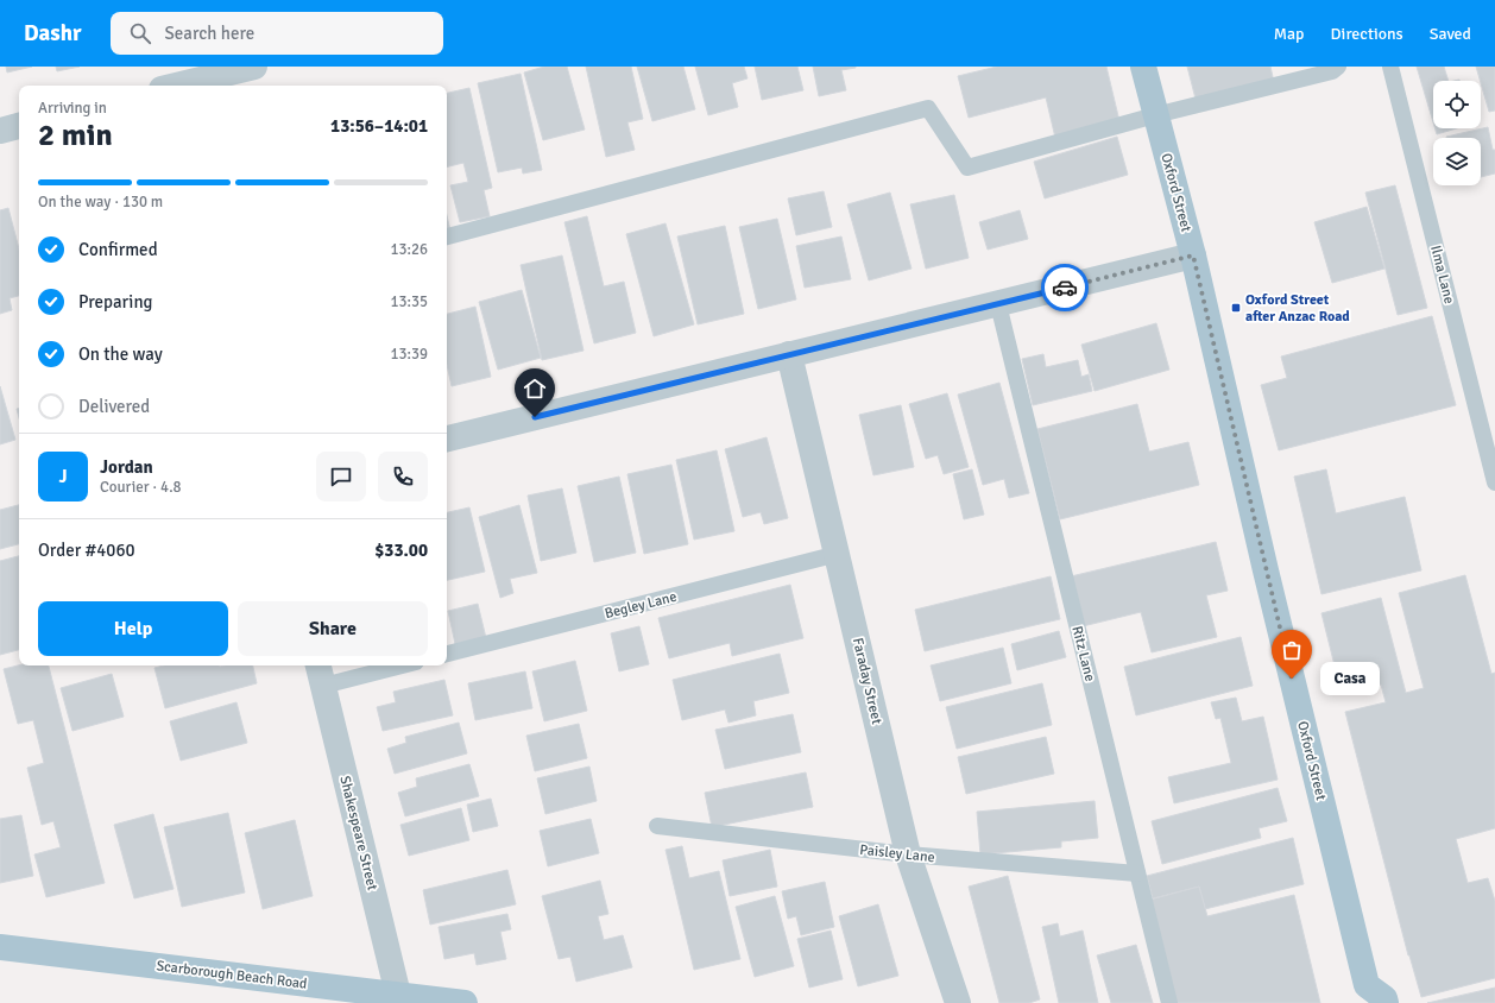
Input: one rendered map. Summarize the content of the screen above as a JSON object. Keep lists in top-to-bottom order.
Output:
{
  "streets": {
    "main road": ["Oxford Street", "Scarborough Beach Road"],
    "street": ["Faraday Street", "Shakespeare Street"],
    "lane": [
      "Ilma Lane",
      "Begley Lane",
      "Ritz Lane",
      "Paisley Lane"
    ]
  },
  "crossings": [
    ["Begley Lane", "Faraday Street"],
    ["Ritz Lane", "Paisley Lane"],
    ["Faraday Street", "Paisley Lane"],
    ["Shakespeare Street", "Scarborough Beach Road"]
  ],
  "places": {
    "transit": ["Oxford Street after Anzac Road"],
    "other": ["Casa"]
  },
  "page": {
    "header": "Dashr",
    "search": "Search here",
    "nav": ["Map", "Directions", "Saved"],
    "heading": ["2 min", "Arriving in", "13:56–14:01"],
    "panel": [
      "Jordan",
      "Courier · 4.8",
      "Order #4060",
      "$33.00"
    ],
    "bar": "On the way · 130 m",
    "list": [
      ["Confirmed", "13:26"],
      ["Preparing", "13:35"],
      ["On the way", "13:39"],
      "Delivered"
    ],
    "round": "J",
    "buttons": ["Help", "Share"],
    "bubble": "Casa"
  }
}
